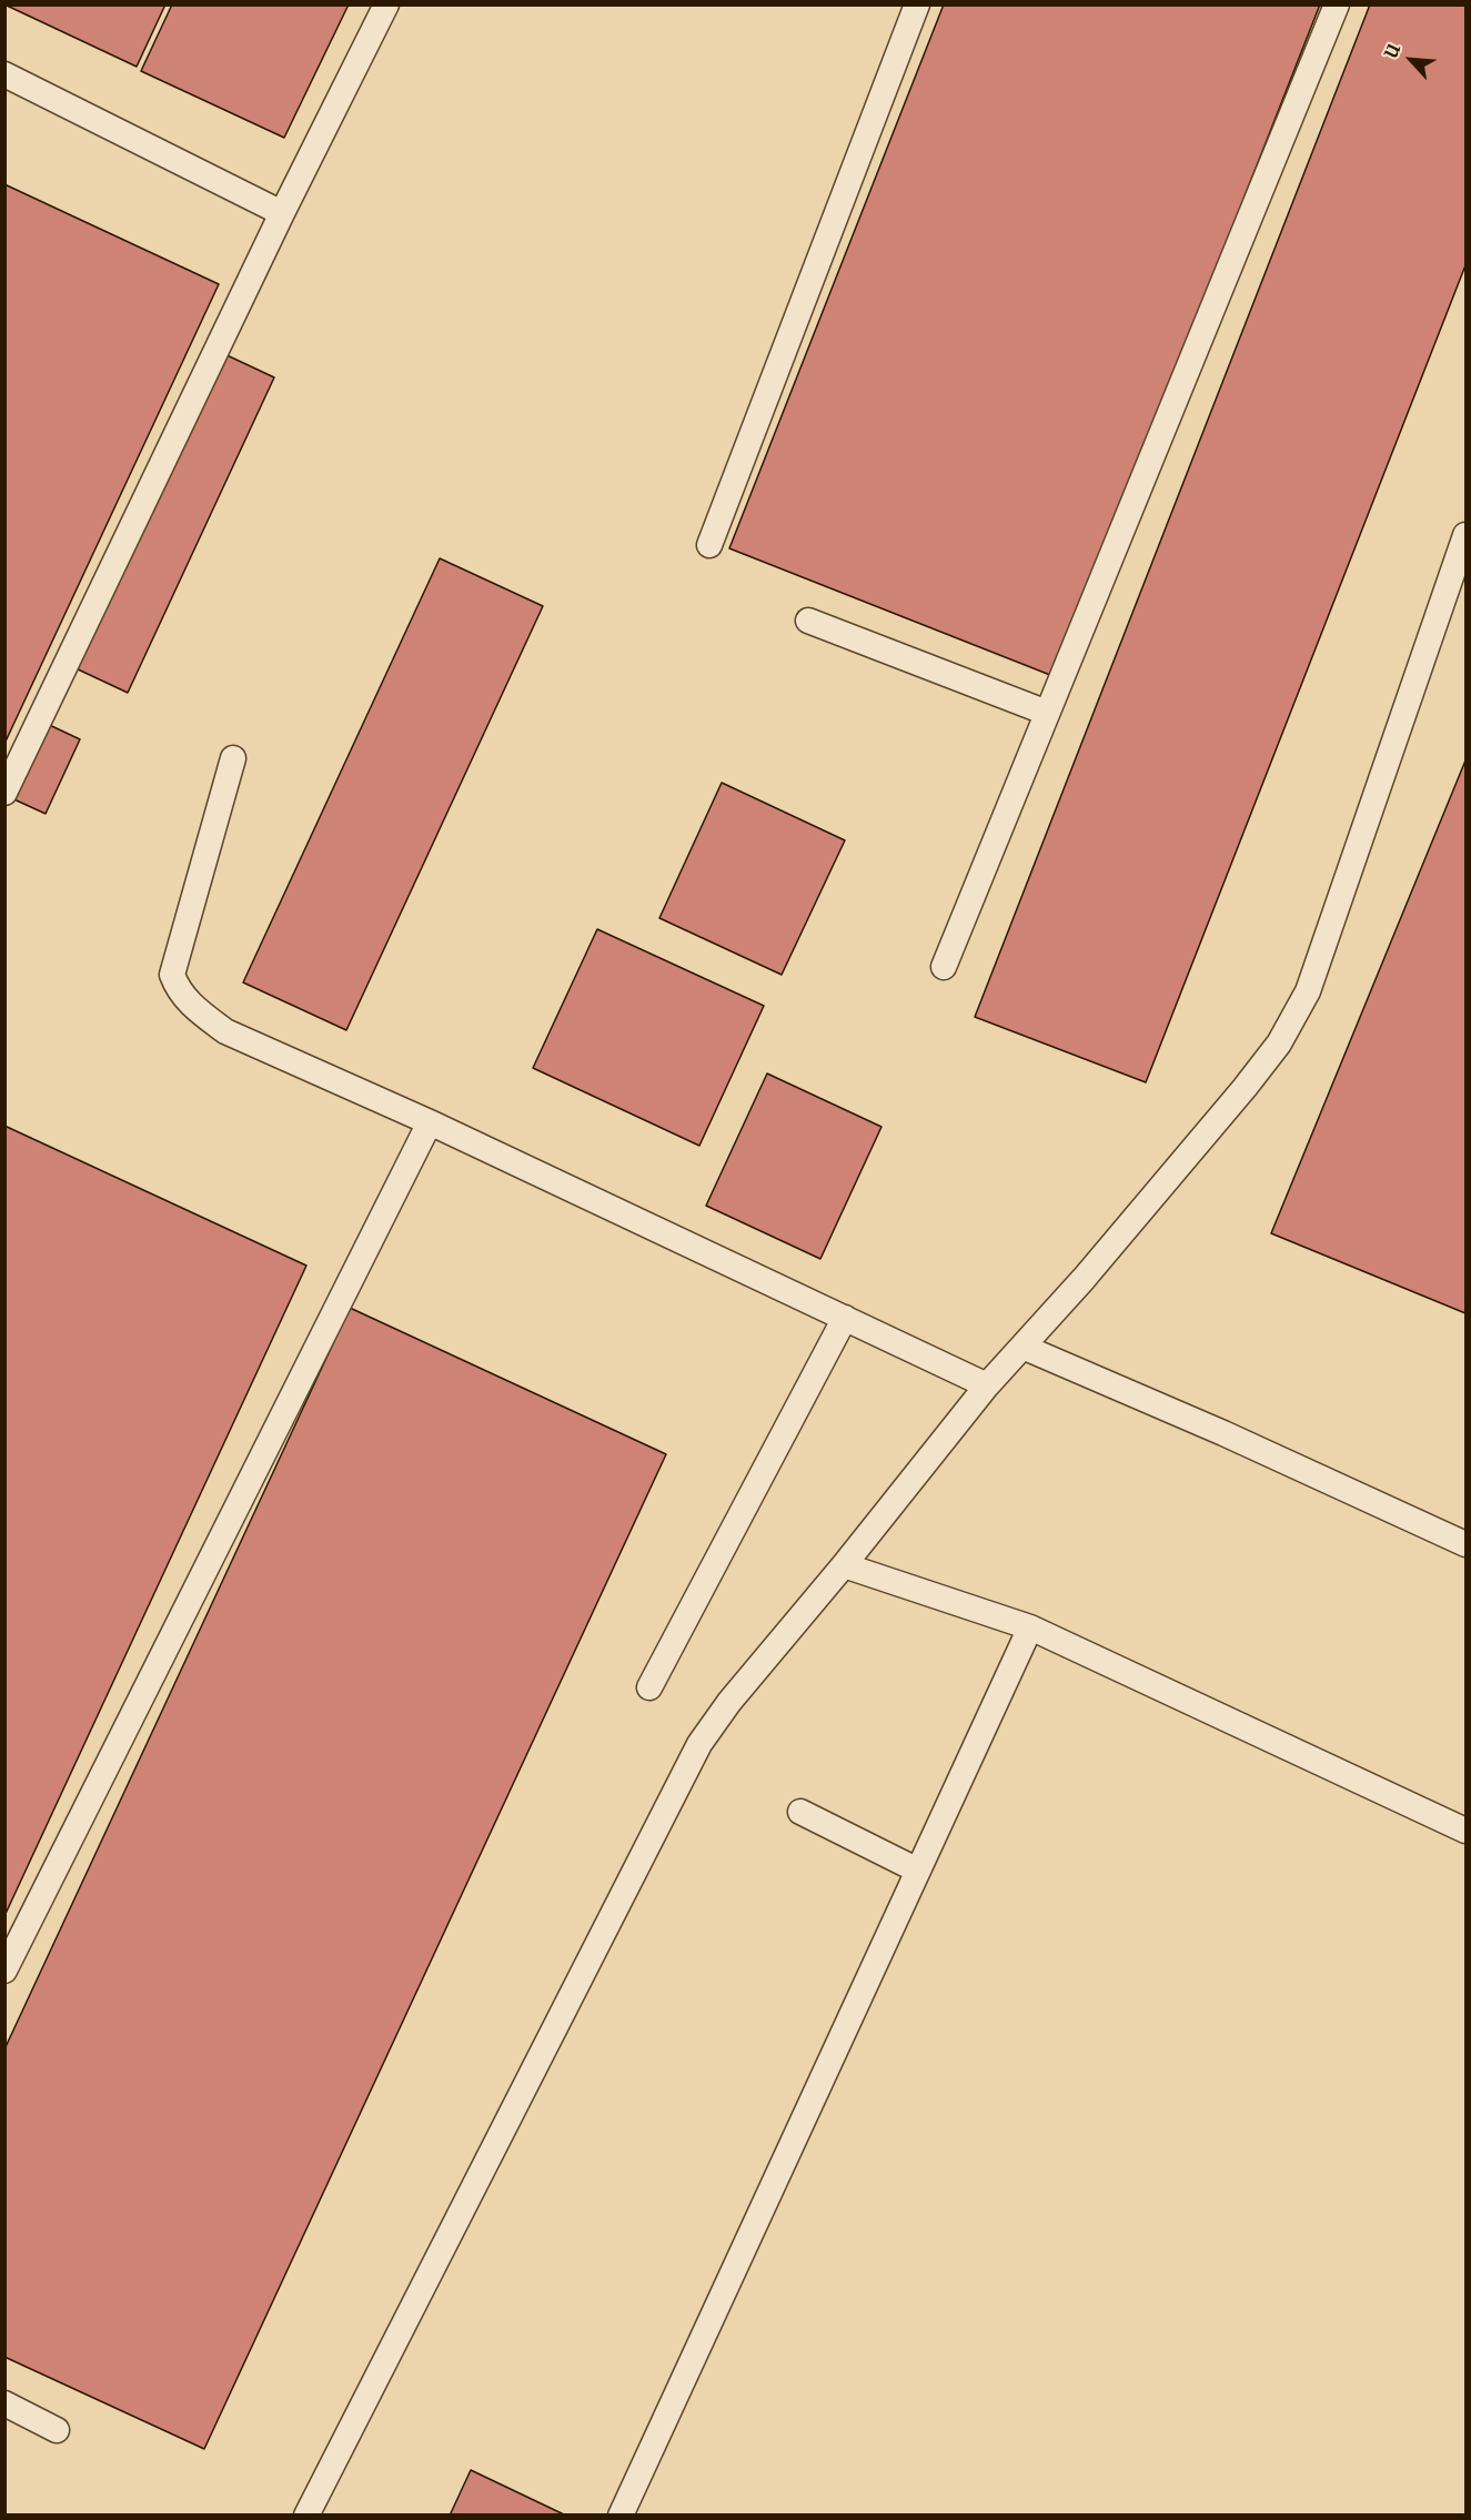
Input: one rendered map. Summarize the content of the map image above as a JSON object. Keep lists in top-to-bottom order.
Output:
{
  "north": "top left"
}
